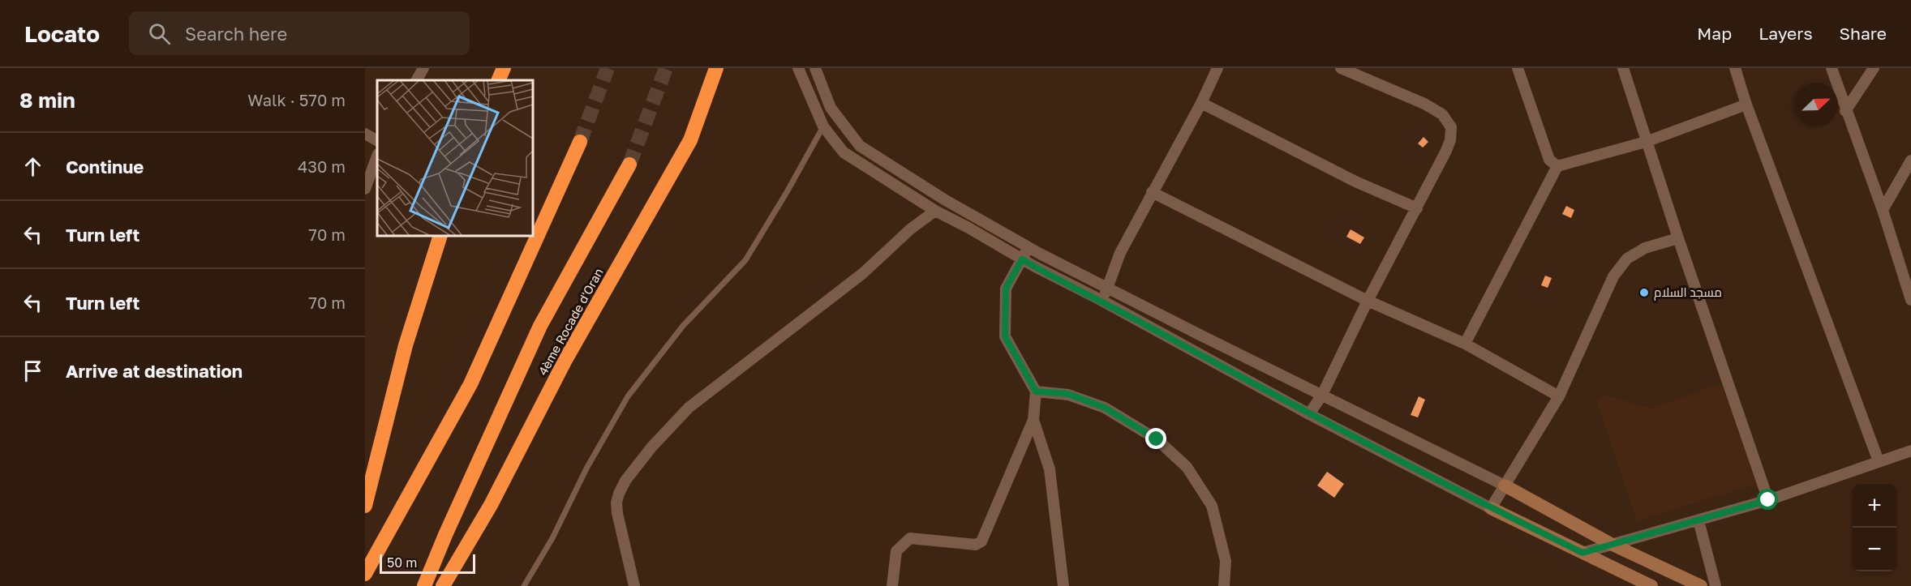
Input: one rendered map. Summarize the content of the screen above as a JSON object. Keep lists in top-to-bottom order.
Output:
{
  "streets": {
    "highway": ["4ème Rocade d'Oran"]
  },
  "places": ["مسجد السلام"],
  "scale_bar": "50 m",
  "north": "top right",
  "page": {
    "header": "Locato",
    "search": "Search here",
    "nav": ["Map", "Layers", "Share"],
    "heading": ["8 min", "Walk · 570 m"],
    "list": [
      ["Continue", "430 m"],
      ["Turn left", "70 m"],
      ["Turn left", "70 m"],
      "Arrive at destination"
    ],
    "map_buttons": ["+", "−"],
    "scale": "50 m"
  }
}
